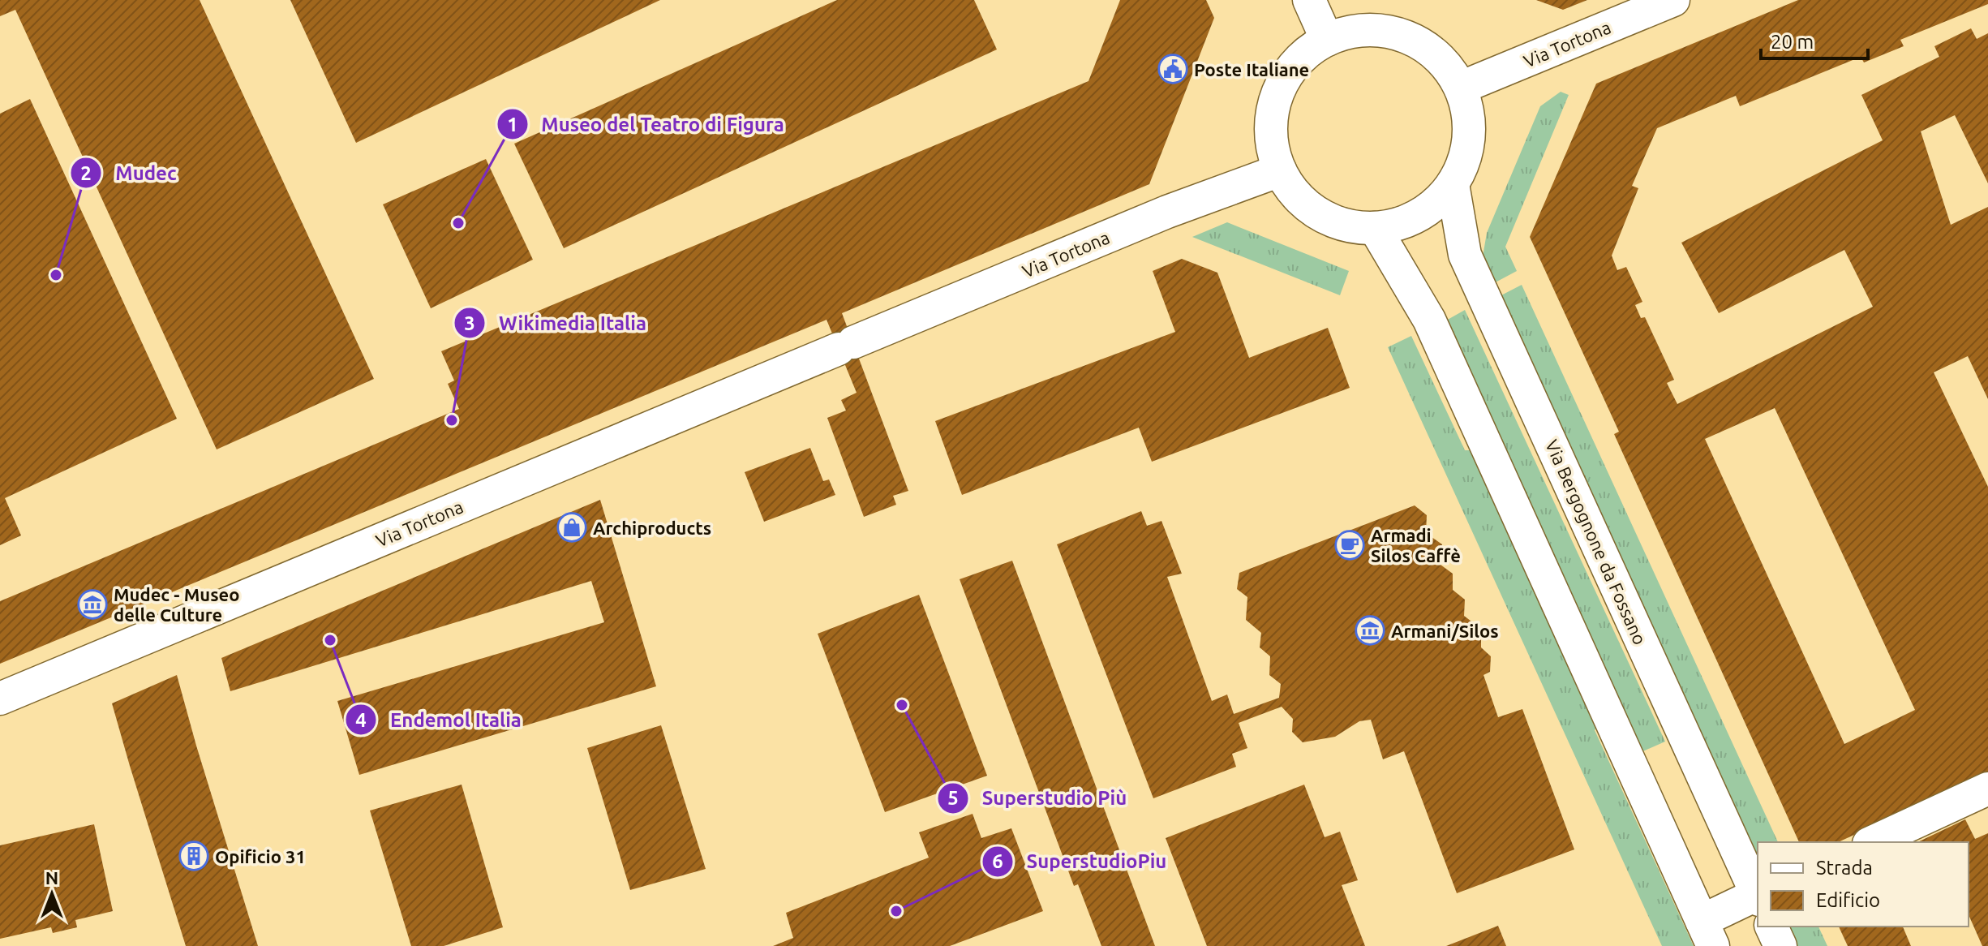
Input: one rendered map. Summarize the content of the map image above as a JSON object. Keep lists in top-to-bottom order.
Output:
{
  "streets": {
    "street": ["Via Tortona", "Via Bergognone da Fossano"]
  },
  "crossings": [
    ["Via Tortona", "Via Bergognone da Fossano"]
  ],
  "places": {
    "public building": ["Poste Italiane"],
    "other": [
      "Museo del Teatro di Figura",
      "Mudec",
      "Wikimedia Italia",
      "Endemol Italia",
      "Superstudio Più",
      "SuperstudioPiu"
    ],
    "shop": ["Archiproducts"],
    "cafe": ["Armadi Silos Caffè"],
    "museum": ["Mudec - Museo delle Culture", "Armani/Silos"],
    "building": ["Opificio 31"]
  },
  "legend": ["Strada", "Edificio"],
  "scale_bar": "20 m",
  "north": "top"
}
